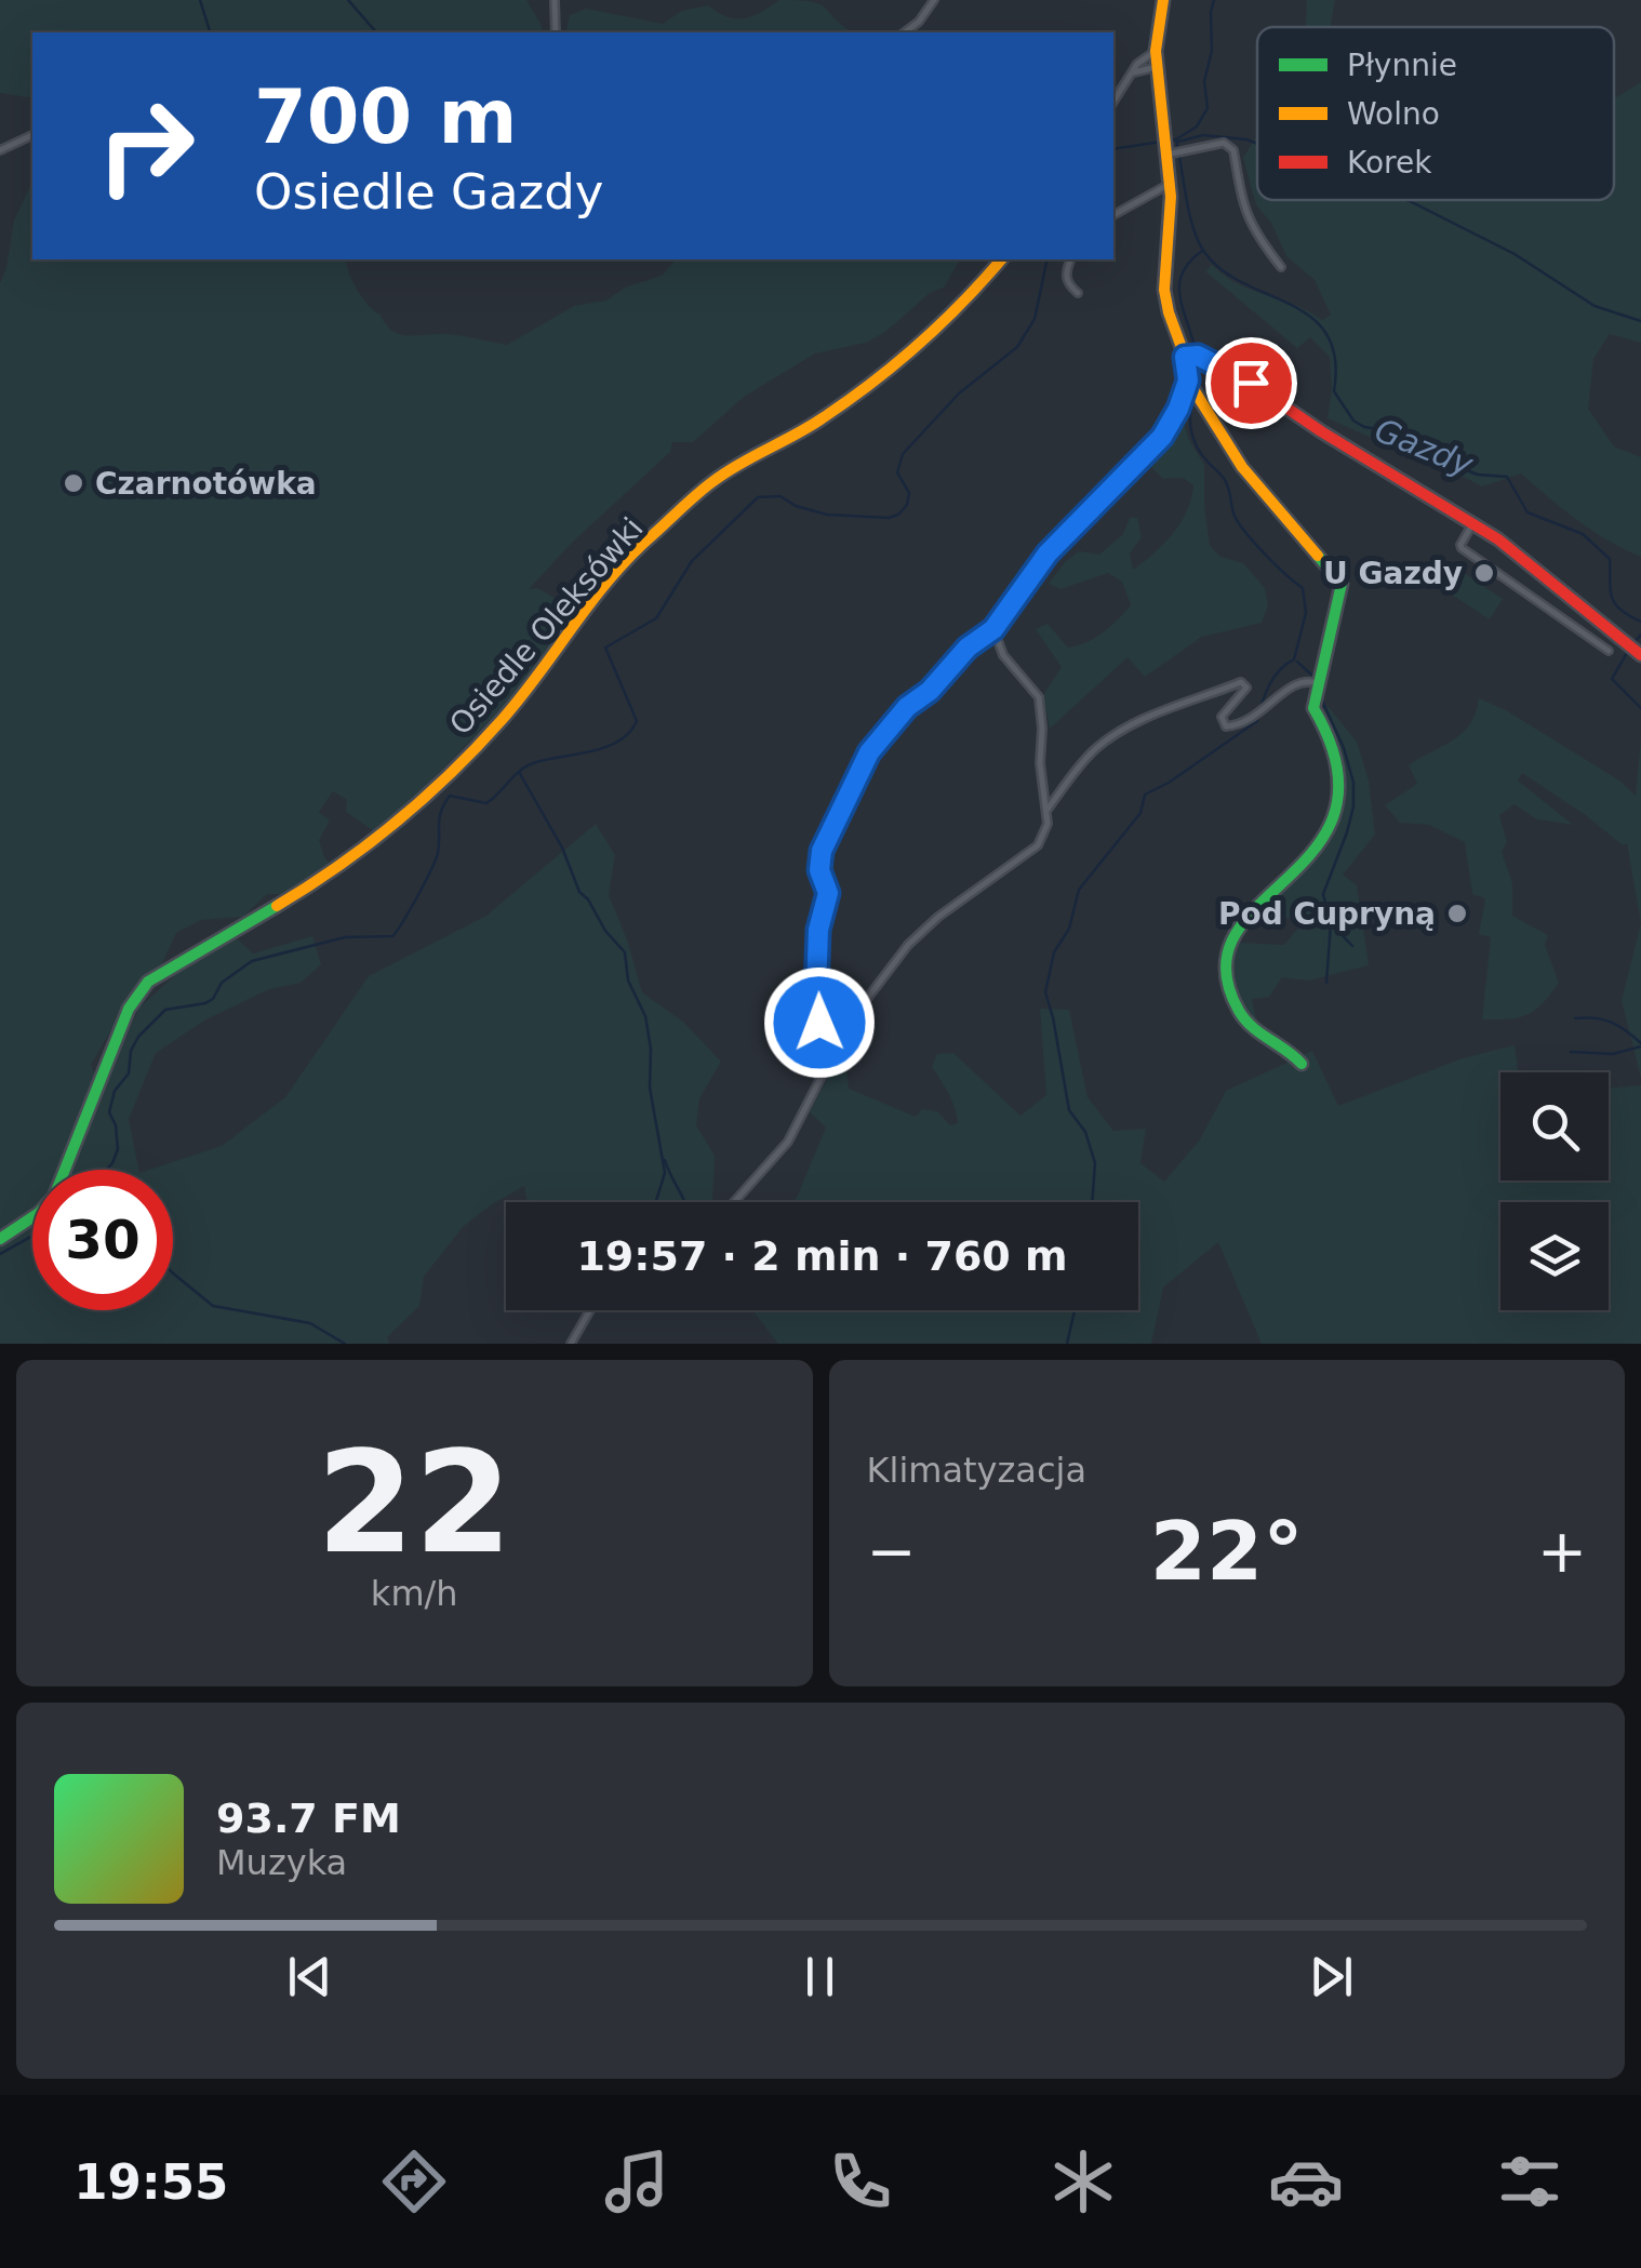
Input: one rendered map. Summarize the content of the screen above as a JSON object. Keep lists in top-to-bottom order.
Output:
{
  "streets": {
    "street": ["Osiedle Oleksówki"]
  },
  "water": ["Gazdy"],
  "places": ["Czarnotówka", "U Gazdy", "Pod Cupryną"],
  "legend": ["Płynnie", "Wolno", "Korek"],
  "page": {
    "turn": ["700 m", "Osiedle Gazdy"],
    "limit": "30",
    "trip": "19:57 · 2 min · 760 m",
    "tile": [
      ["22", "km/h"],
      "Klimatyzacja"
    ],
    "heat": ["−", "22°", "+"],
    "song": ["93.7 FM", "Muzyka"],
    "tabs": "19:55"
  }
}
